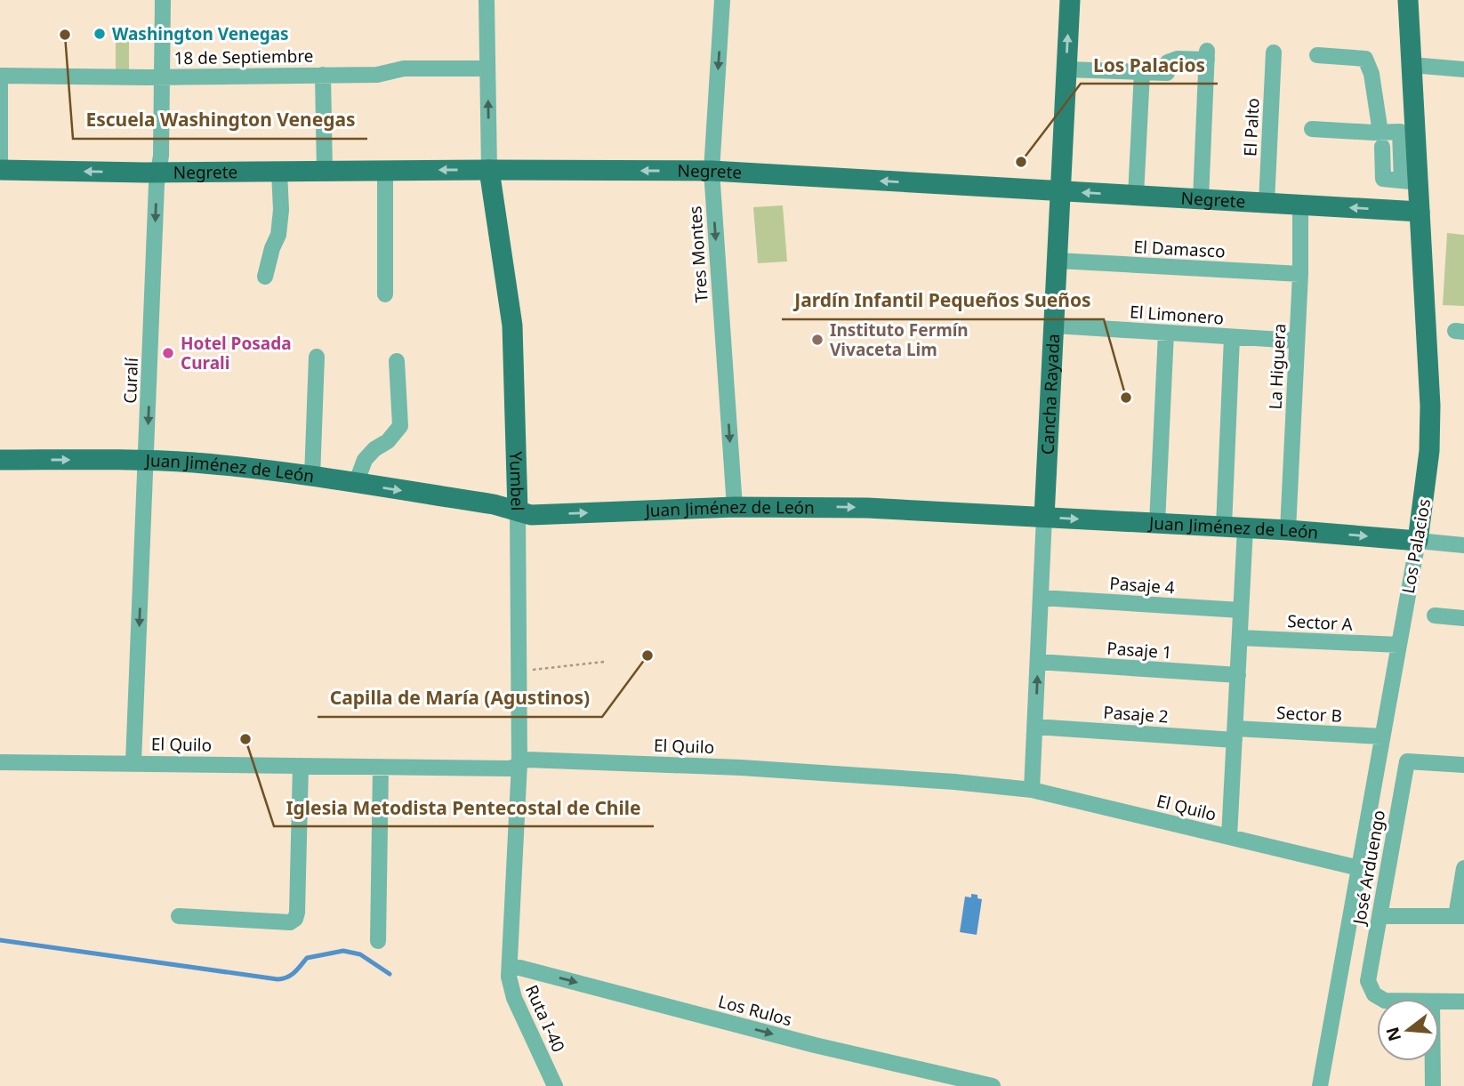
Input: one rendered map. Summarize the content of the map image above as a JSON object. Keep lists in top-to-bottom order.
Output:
{
  "streets": {
    "main road": [
      "Negrete",
      "Cancha Rayada",
      "Juan Jiménez de León",
      "Yumbel",
      "Los Palacios"
    ],
    "street": [
      "18 de Septiembre",
      "El Palto",
      "El Damasco",
      "Tres Montes",
      "El Limonero",
      "La Higuera",
      "Curalí",
      "Pasaje 4",
      "Sector A",
      "Pasaje 1",
      "Pasaje 2",
      "Sector B",
      "El Quilo",
      "José Arduengo",
      "Los Rulos",
      "Ruta I-40"
    ]
  },
  "crossings": [
    ["18 de Septiembre", "Curalí"],
    ["18 de Septiembre", "Yumbel"],
    ["El Palto", "Negrete"],
    ["Negrete", "Tres Montes"],
    ["Negrete", "La Higuera"],
    ["Negrete", "Curalí"],
    ["Negrete", "Cancha Rayada"],
    ["Negrete", "Yumbel"],
    ["Negrete", "Los Palacios"],
    ["El Damasco", "La Higuera"],
    ["El Damasco", "Cancha Rayada"],
    ["Tres Montes", "Juan Jiménez de León"],
    ["El Limonero", "La Higuera"],
    ["El Limonero", "Cancha Rayada"],
    ["La Higuera", "Juan Jiménez de León"],
    ["Curalí", "Juan Jiménez de León"],
    ["Curalí", "El Quilo"],
    ["Cancha Rayada", "Juan Jiménez de León"],
    ["Cancha Rayada", "Pasaje 4"],
    ["Cancha Rayada", "Pasaje 1"],
    ["Cancha Rayada", "Pasaje 2"],
    ["Cancha Rayada", "El Quilo"],
    ["Juan Jiménez de León", "Yumbel"],
    ["Juan Jiménez de León", "Los Palacios"],
    ["Yumbel", "El Quilo"],
    ["Yumbel", "Los Rulos"],
    ["Yumbel", "Ruta I-40"],
    ["Los Palacios", "Sector A"],
    ["Los Palacios", "Sector B"],
    ["Los Palacios", "El Quilo"],
    ["Pasaje 2", "Sector B"],
    ["Los Rulos", "Ruta I-40"]
  ],
  "one_way": [
    "Negrete",
    "Tres Montes",
    "Curalí",
    "Juan Jiménez de León",
    "Los Rulos"
  ],
  "places": [
    "Washington Venegas",
    "Escuela Washington Venegas",
    "Los Palacios",
    "Instituto Fermín Vivaceta Lim",
    "Hotel Posada Curali",
    "Jardín Infantil Pequeños Sueños",
    "Capilla de María (Agustinos)",
    "Iglesia Metodista Pentecostal de Chile"
  ],
  "north": "left"
}
